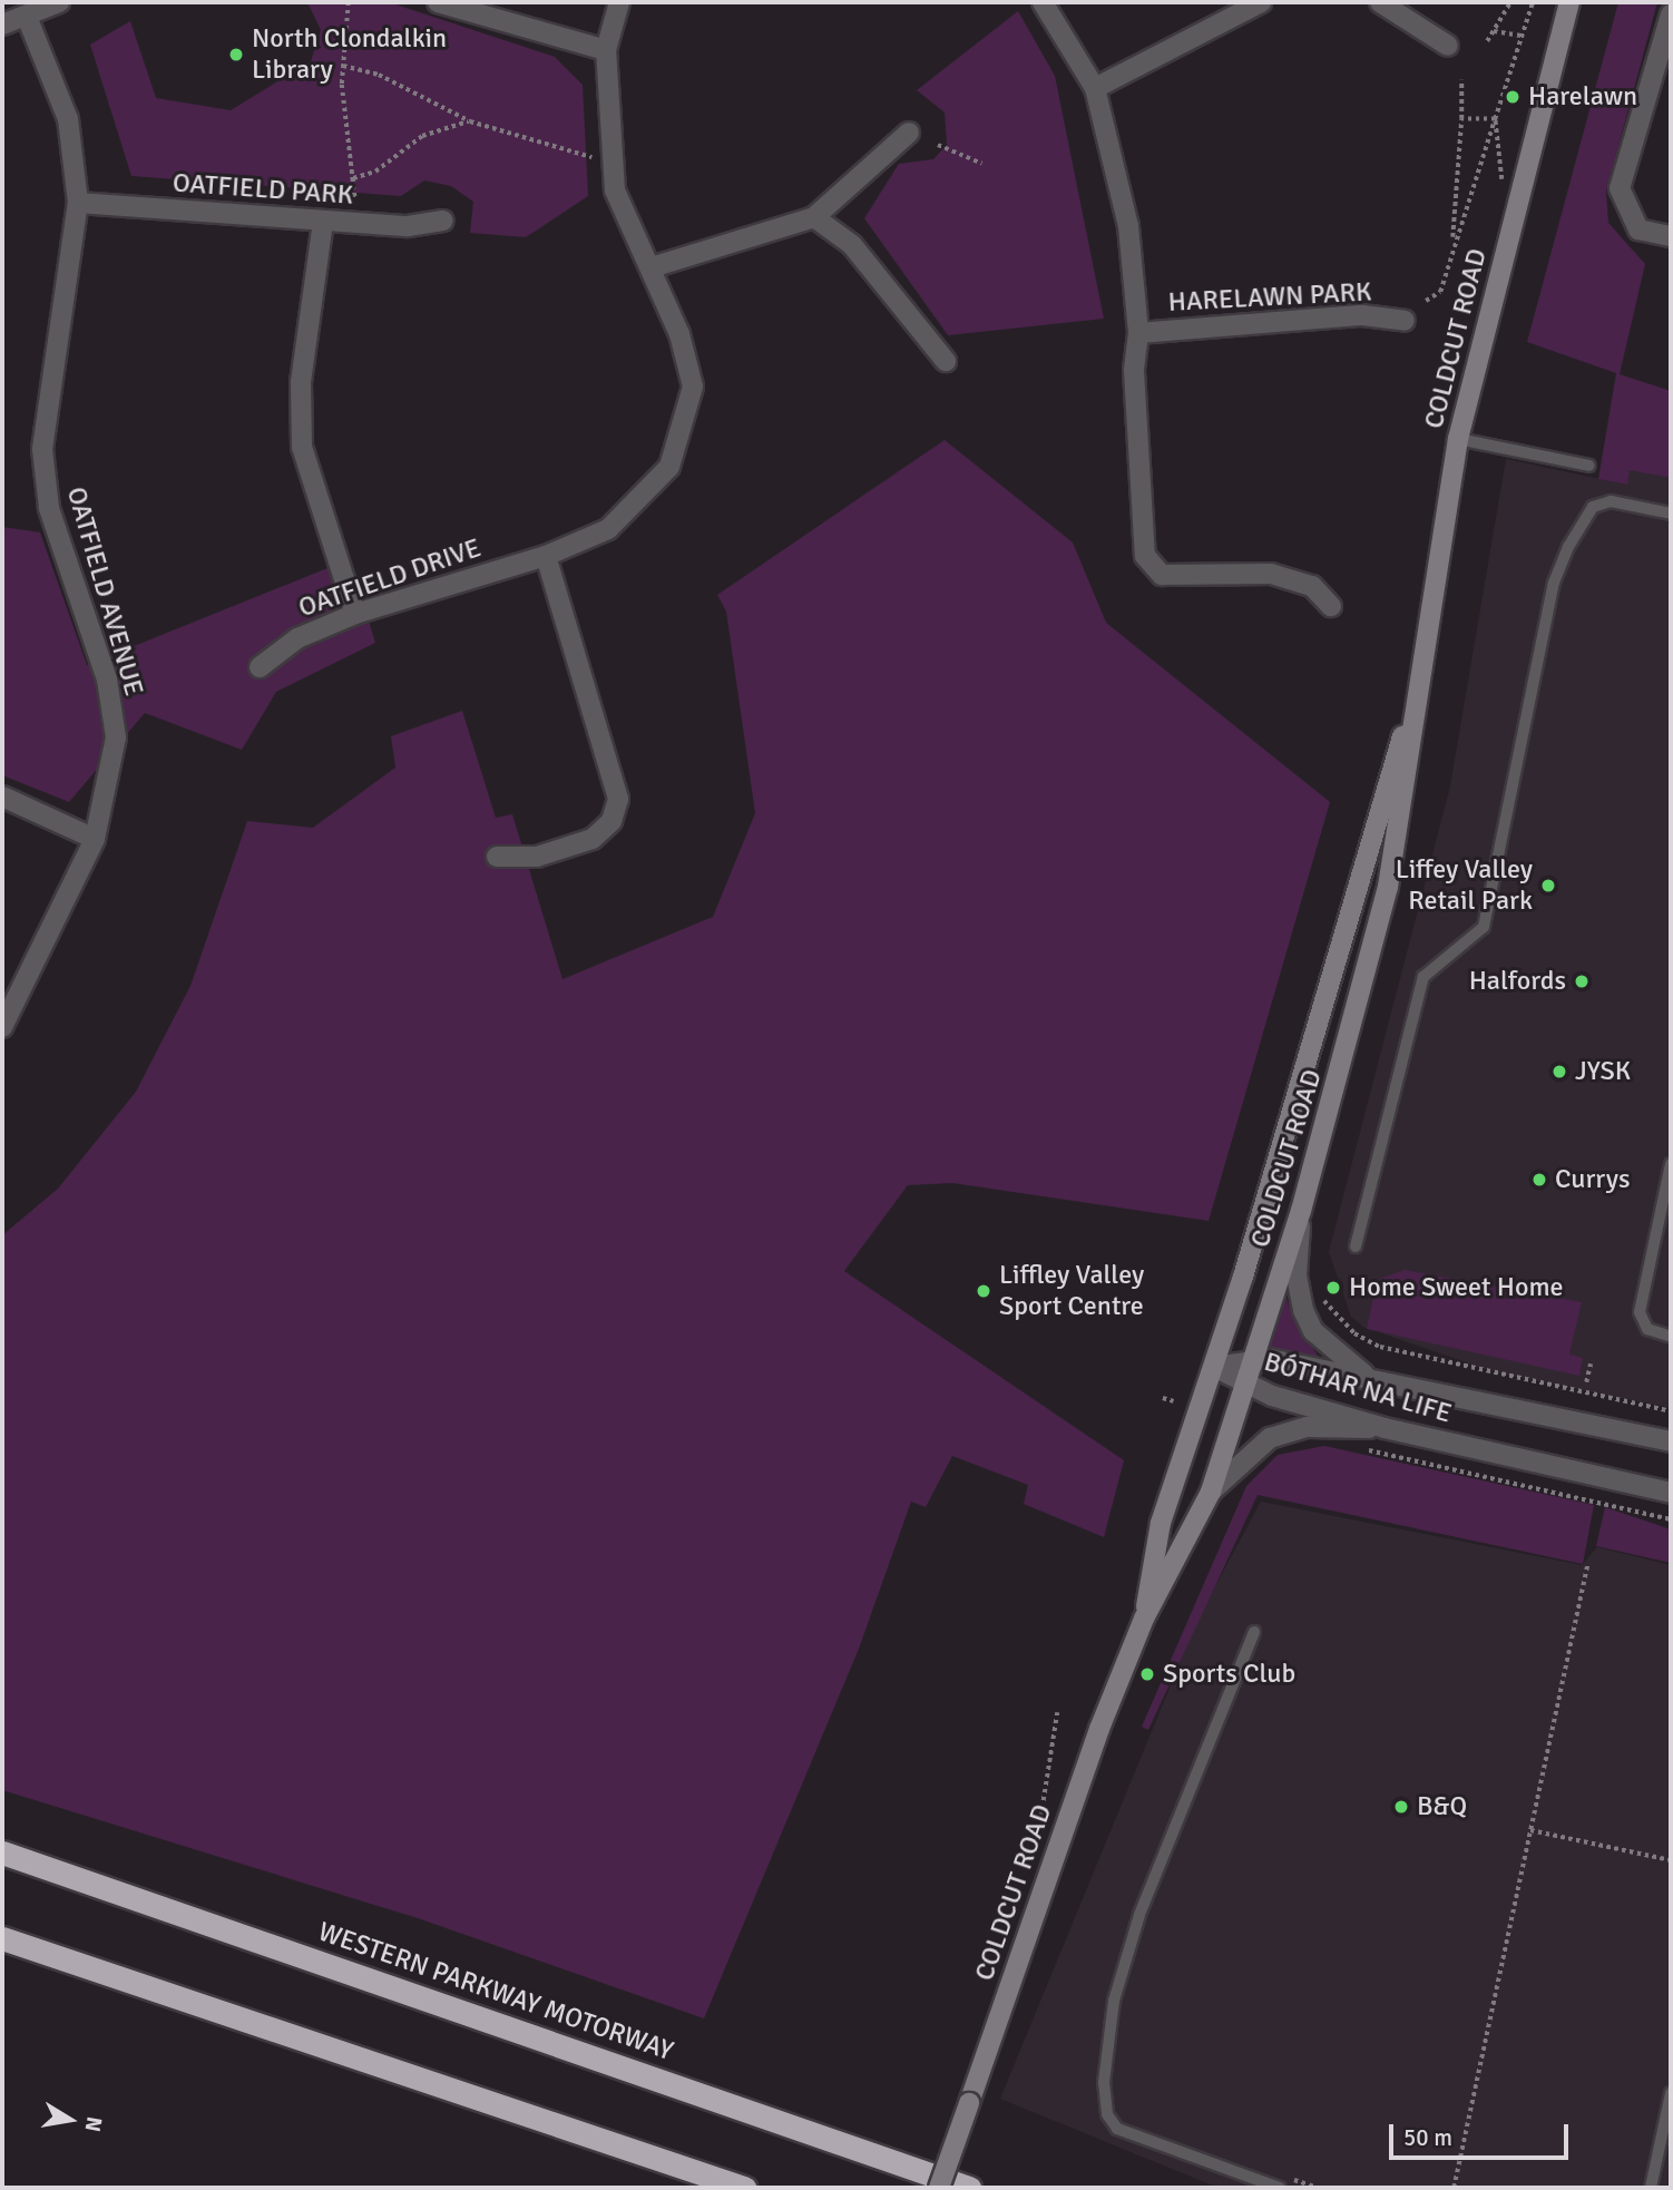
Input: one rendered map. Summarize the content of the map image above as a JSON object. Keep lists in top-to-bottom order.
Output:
{
  "streets": {
    "highway": ["WESTERN PARKWAY MOTORWAY"],
    "main road": ["COLDCUT ROAD"],
    "street": [
      "OATFIELD PARK",
      "HARELAWN PARK",
      "OATFIELD DRIVE",
      "OATFIELD AVENUE",
      "BÓTHAR NA LIFE"
    ]
  },
  "crossings": [
    ["OATFIELD PARK", "OATFIELD AVENUE"],
    ["COLDCUT ROAD", "BÓTHAR NA LIFE"]
  ],
  "places": [
    "North Clondalkin Library",
    "Harelawn",
    "Liffey Valley Retail Park",
    "Halfords",
    "JYSK",
    "Currys",
    "Home Sweet Home",
    "Liffley Valley Sport Centre",
    "Sports Club",
    "B&Q"
  ],
  "scale_bar": "50 m",
  "north": "right"
}
